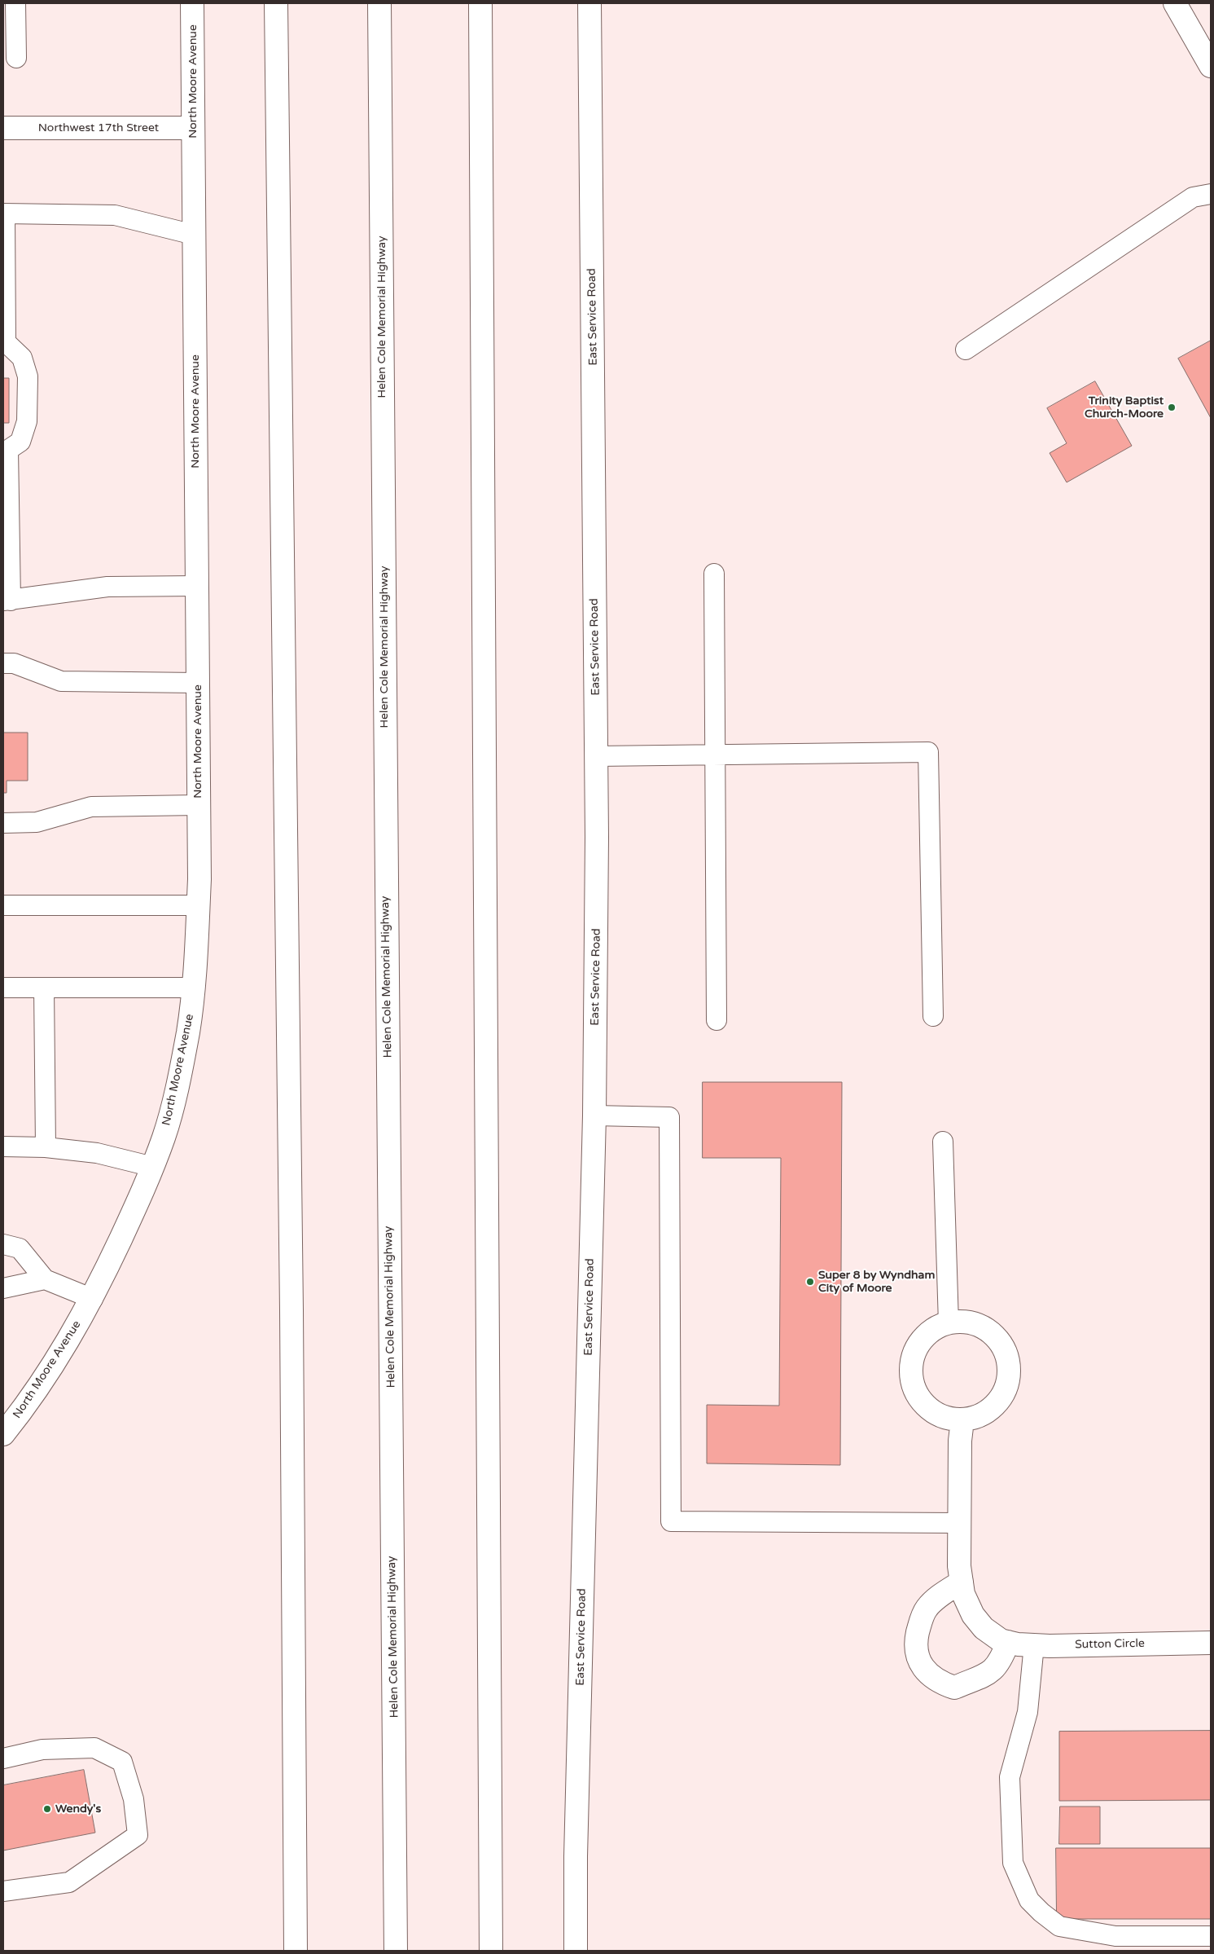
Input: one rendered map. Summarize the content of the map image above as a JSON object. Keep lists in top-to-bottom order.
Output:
{
  "streets": {
    "main road": [
      "North Moore Avenue",
      "Northwest 17th Street",
      "Helen Cole Memorial Highway",
      "East Service Road",
      "Sutton Circle"
    ]
  },
  "crossings": [
    ["North Moore Avenue", "Northwest 17th Street"]
  ],
  "places": ["Trinity Baptist Church-Moore", "Super 8 by Wyndham City of Moore", "Wendy's"]
}
